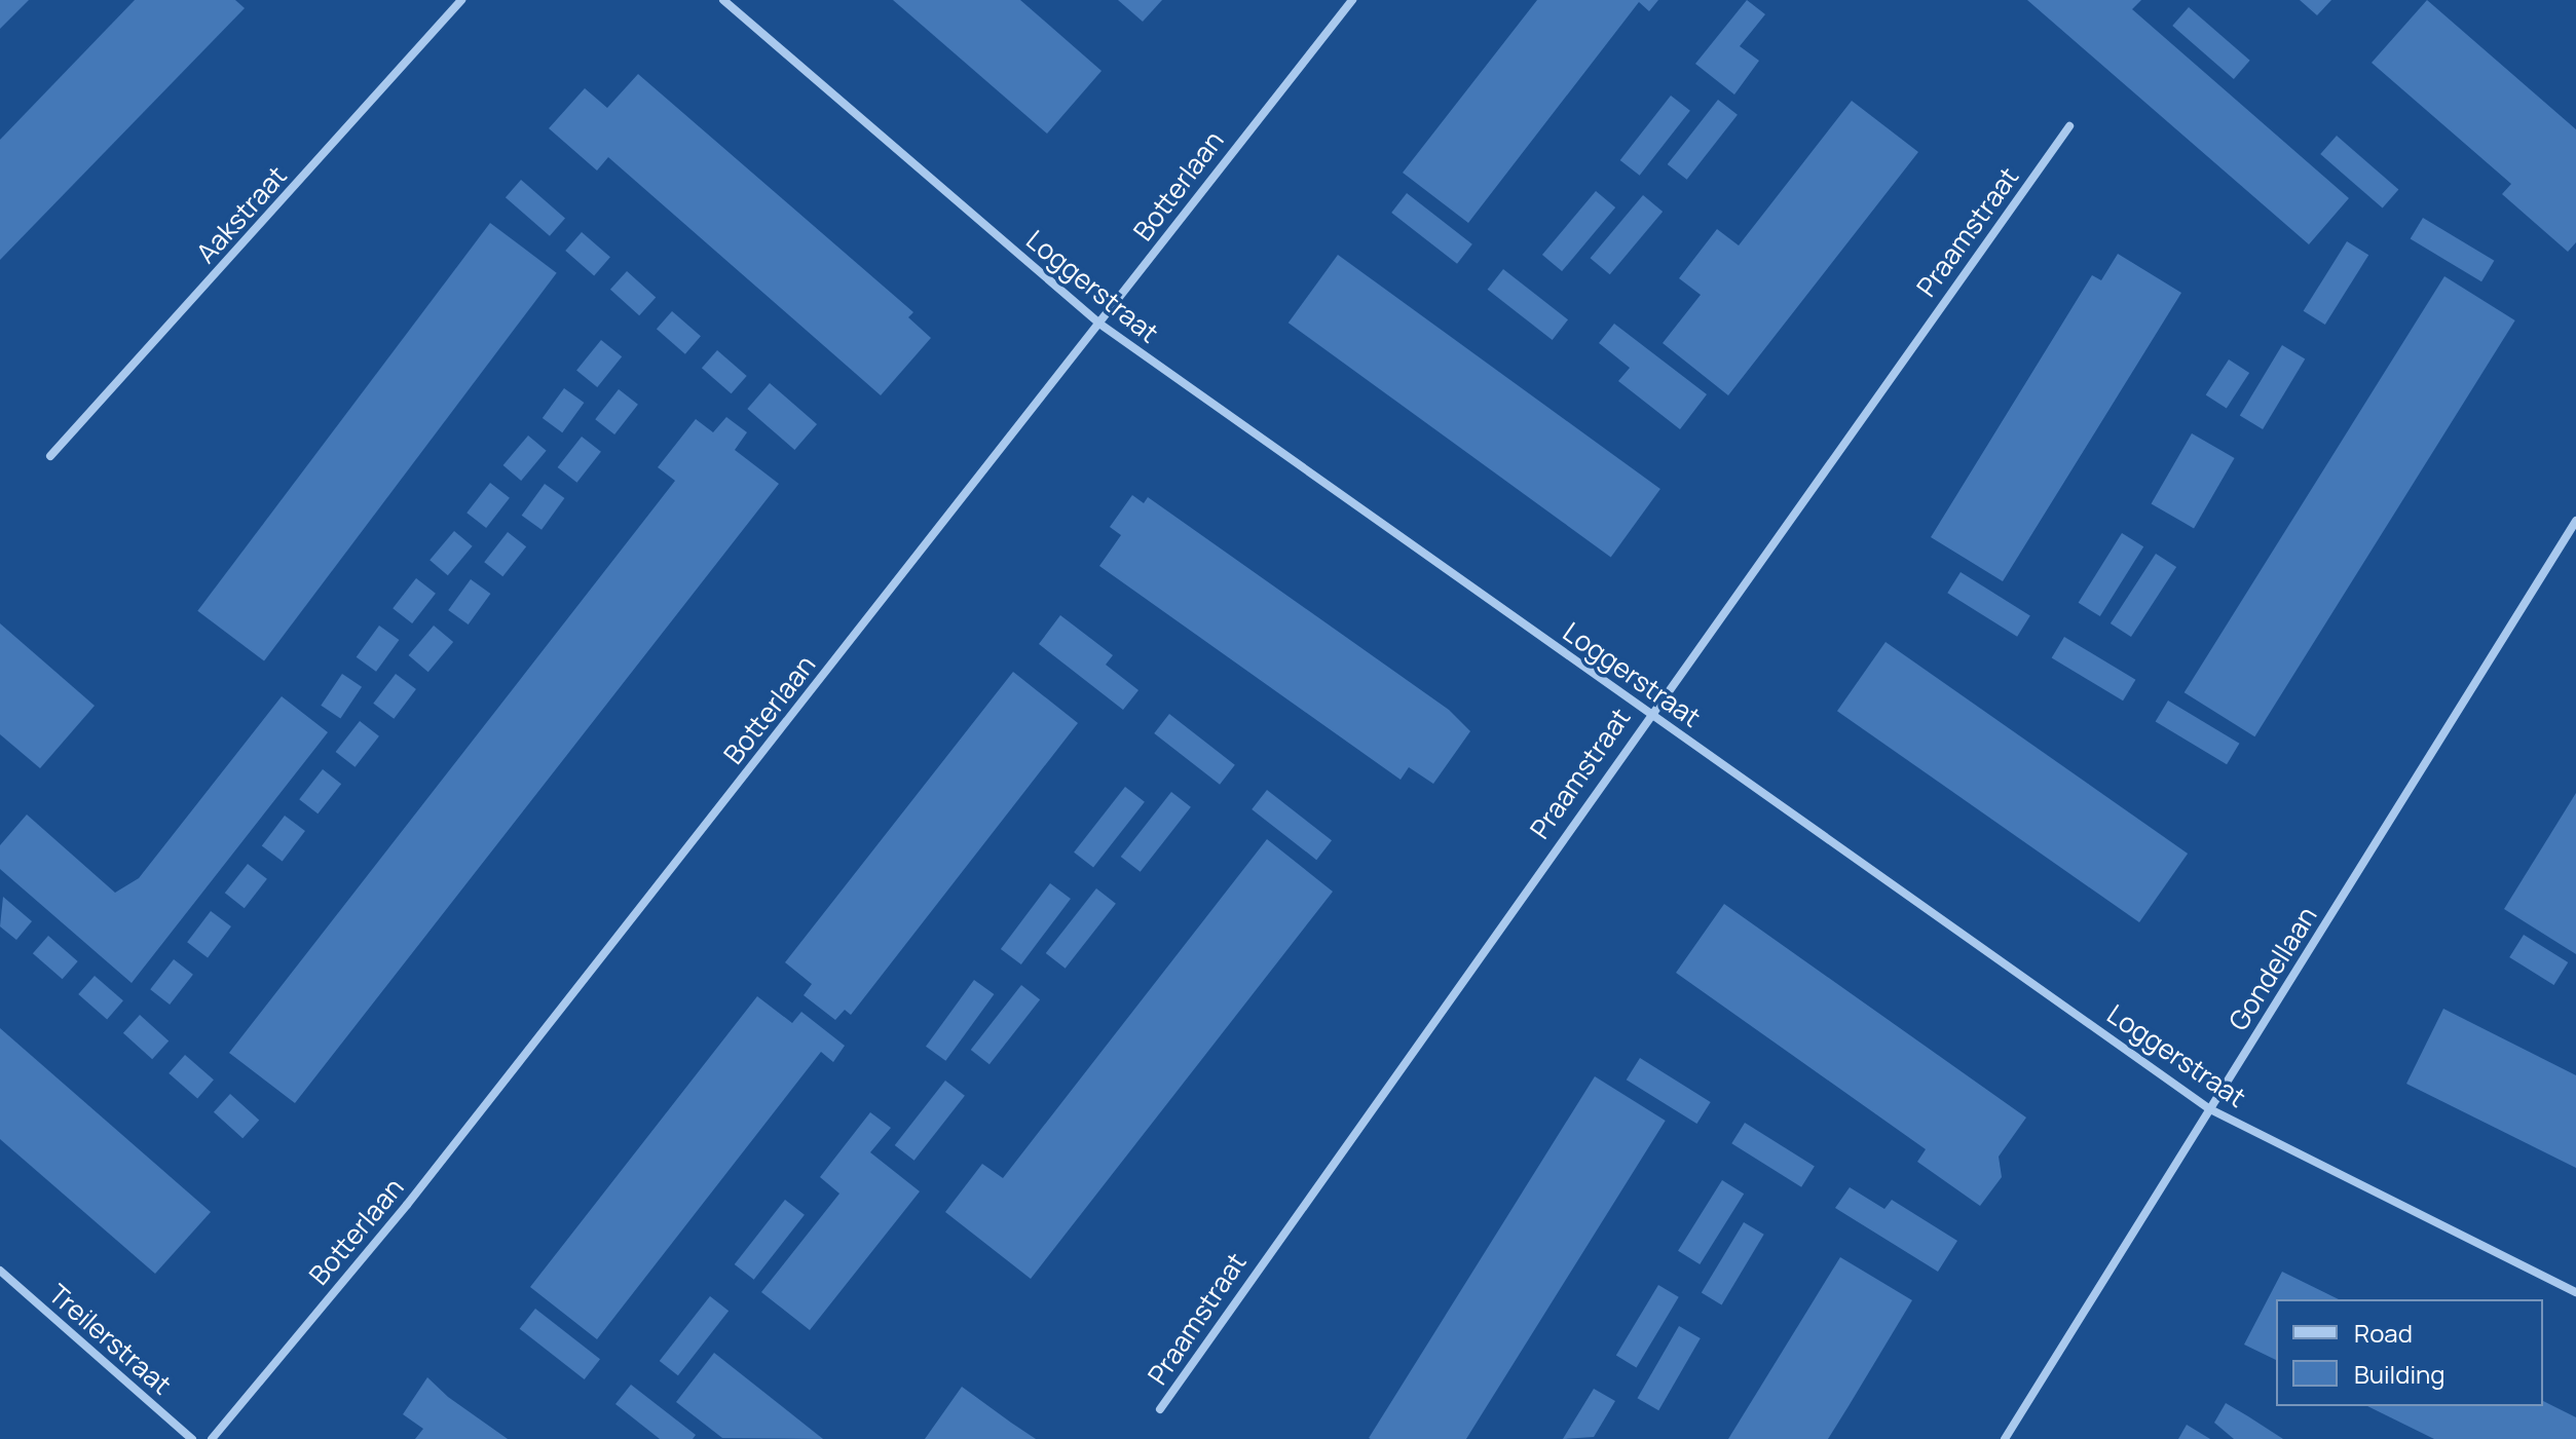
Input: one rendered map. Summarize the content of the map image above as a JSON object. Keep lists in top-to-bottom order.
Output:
{
  "streets": {
    "street": [
      "Botterlaan",
      "Aakstraat",
      "Praamstraat",
      "Loggerstraat",
      "Gondellaan",
      "Treilerstraat"
    ]
  },
  "crossings": [
    ["Botterlaan", "Loggerstraat"],
    ["Praamstraat", "Loggerstraat"],
    ["Loggerstraat", "Gondellaan"]
  ],
  "legend": ["Road", "Building"]
}
